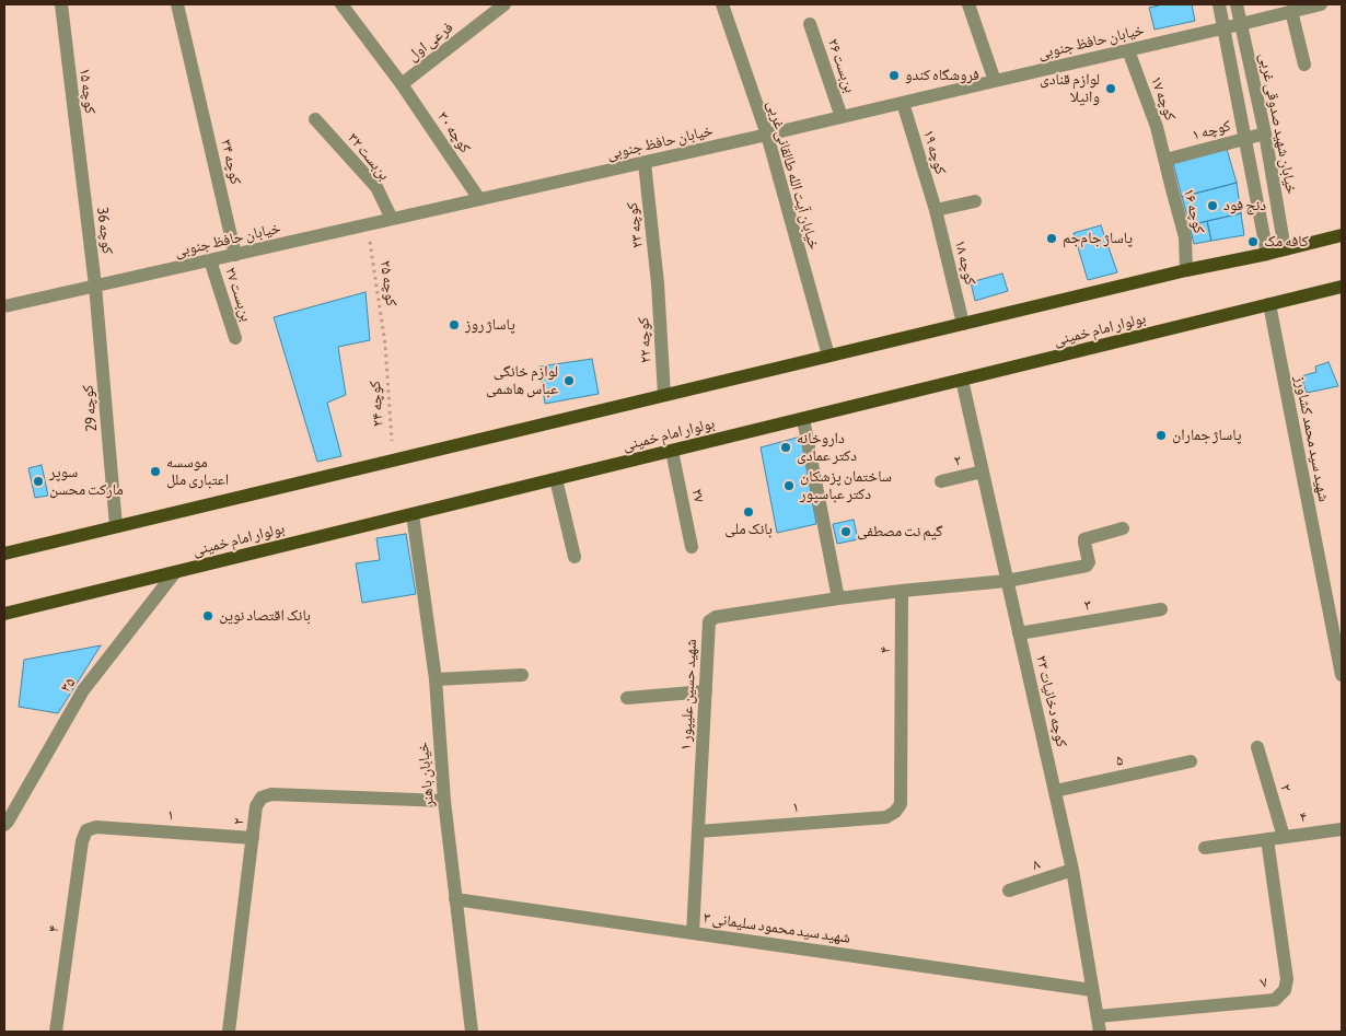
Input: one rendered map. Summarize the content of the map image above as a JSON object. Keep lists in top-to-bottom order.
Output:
{
  "streets": {
    "main road": ["بولوار امام خمینی"],
    "street": [
      "فرعی اول",
      "خیابان حافظ جنوبی",
      "بن‌بست ۲۶",
      "کوچه ۱۵",
      "کوچه ۱۷",
      "خیابان شهید صدوقی غربی",
      "کوچه ۱",
      "کوچه ۳۰",
      "کوچه ۱۹",
      "بن‌بست ۳۲",
      "کوچه ۳۴",
      "خیابان آیت الله طالقانی غربی",
      "کوچه ۱۶",
      "کوچه ۲۳",
      "کوچه 36",
      "کوچه ۱۸",
      "بن‌بست ۲۷",
      "کوچه ۲۲",
      "کوچه 29",
      "شهید سید محمد کشاورز",
      "۲",
      "۲۷",
      "۳",
      "۴",
      "۳۵",
      "شهید حسین علیپور ۱",
      "کوچه دخانیات ۲۳",
      "۵",
      "خیابان باهنر",
      "۱",
      "۸",
      "شهید سید محمود سلیمانی ۳",
      "۷"
    ],
    "path": ["کوچه ۲۵", "کوچه ۲۴"]
  },
  "crossings": [
    ["فرعی اول", "کوچه ۳۰"],
    ["خیابان حافظ جنوبی", "بن‌بست ۲۶"],
    ["خیابان حافظ جنوبی", "کوچه ۱۷"],
    ["خیابان حافظ جنوبی", "خیابان شهید صدوقی غربی"],
    ["خیابان حافظ جنوبی", "کوچه ۳۰"],
    ["خیابان حافظ جنوبی", "کوچه ۱۹"],
    ["خیابان حافظ جنوبی", "بن‌بست ۳۲"],
    ["خیابان حافظ جنوبی", "کوچه ۳۴"],
    ["خیابان حافظ جنوبی", "خیابان آیت الله طالقانی غربی"],
    ["خیابان حافظ جنوبی", "کوچه ۲۳"],
    ["خیابان حافظ جنوبی", "کوچه 36"],
    ["خیابان حافظ جنوبی", "کوچه ۲۵"],
    ["خیابان حافظ جنوبی", "بن‌بست ۲۷"],
    ["خیابان حافظ جنوبی", "کوچه 29"],
    ["کوچه ۱۵", "کوچه 36"],
    ["کوچه ۱۷", "کوچه ۱"],
    ["کوچه ۱۷", "کوچه ۱۶"],
    ["خیابان شهید صدوقی غربی", "کوچه ۱"],
    ["کوچه ۱", "کوچه ۱۶"],
    ["کوچه ۱۹", "کوچه ۱۸"],
    ["کوچه ۲۳", "کوچه ۲۲"],
    ["کوچه 36", "کوچه 29"],
    ["کوچه ۲۵", "کوچه ۲۴"],
    ["بولوار امام خمینی", "شهید سید محمد کشاورز"],
    ["بولوار امام خمینی", "۲۷"],
    ["بولوار امام خمینی", "۳۵"],
    ["بولوار امام خمینی", "کوچه دخانیات ۲۳"],
    ["بولوار امام خمینی", "خیابان باهنر"],
    ["۲", "۴"],
    ["۲", "کوچه دخانیات ۲۳"],
    ["۲", "خیابان باهنر"],
    ["۲", "۱"],
    ["۳", "کوچه دخانیات ۲۳"],
    ["۴", "شهید حسین علیپور ۱"],
    ["۴", "۱"],
    ["۴", "۷"],
    ["شهید حسین علیپور ۱", "۱"],
    ["شهید حسین علیپور ۱", "شهید سید محمود سلیمانی ۳"],
    ["کوچه دخانیات ۲۳", "۵"],
    ["کوچه دخانیات ۲۳", "۸"],
    ["کوچه دخانیات ۲۳", "شهید سید محمود سلیمانی ۳"],
    ["کوچه دخانیات ۲۳", "۷"],
    ["خیابان باهنر", "شهید سید محمود سلیمانی ۳"]
  ],
  "places": [
    "فروشگاه کندو",
    "لوازم قنادی وانیلا",
    "دنج فود",
    "پاساژ جام‌جم",
    "کافه مک",
    "پاساژ روز",
    "لوازم خانگی عباس هاشمی",
    "پاساژ جماران",
    "داروخانه دکتر عمادی",
    "موسسه اعتباری ملل",
    "سوپر مارکت محسن",
    "ساختمان پزشکان دکتر عباسپور",
    "بانک ملی",
    "گیم نت مصطفی",
    "بانک اقتصاد نوین"
  ]
}
